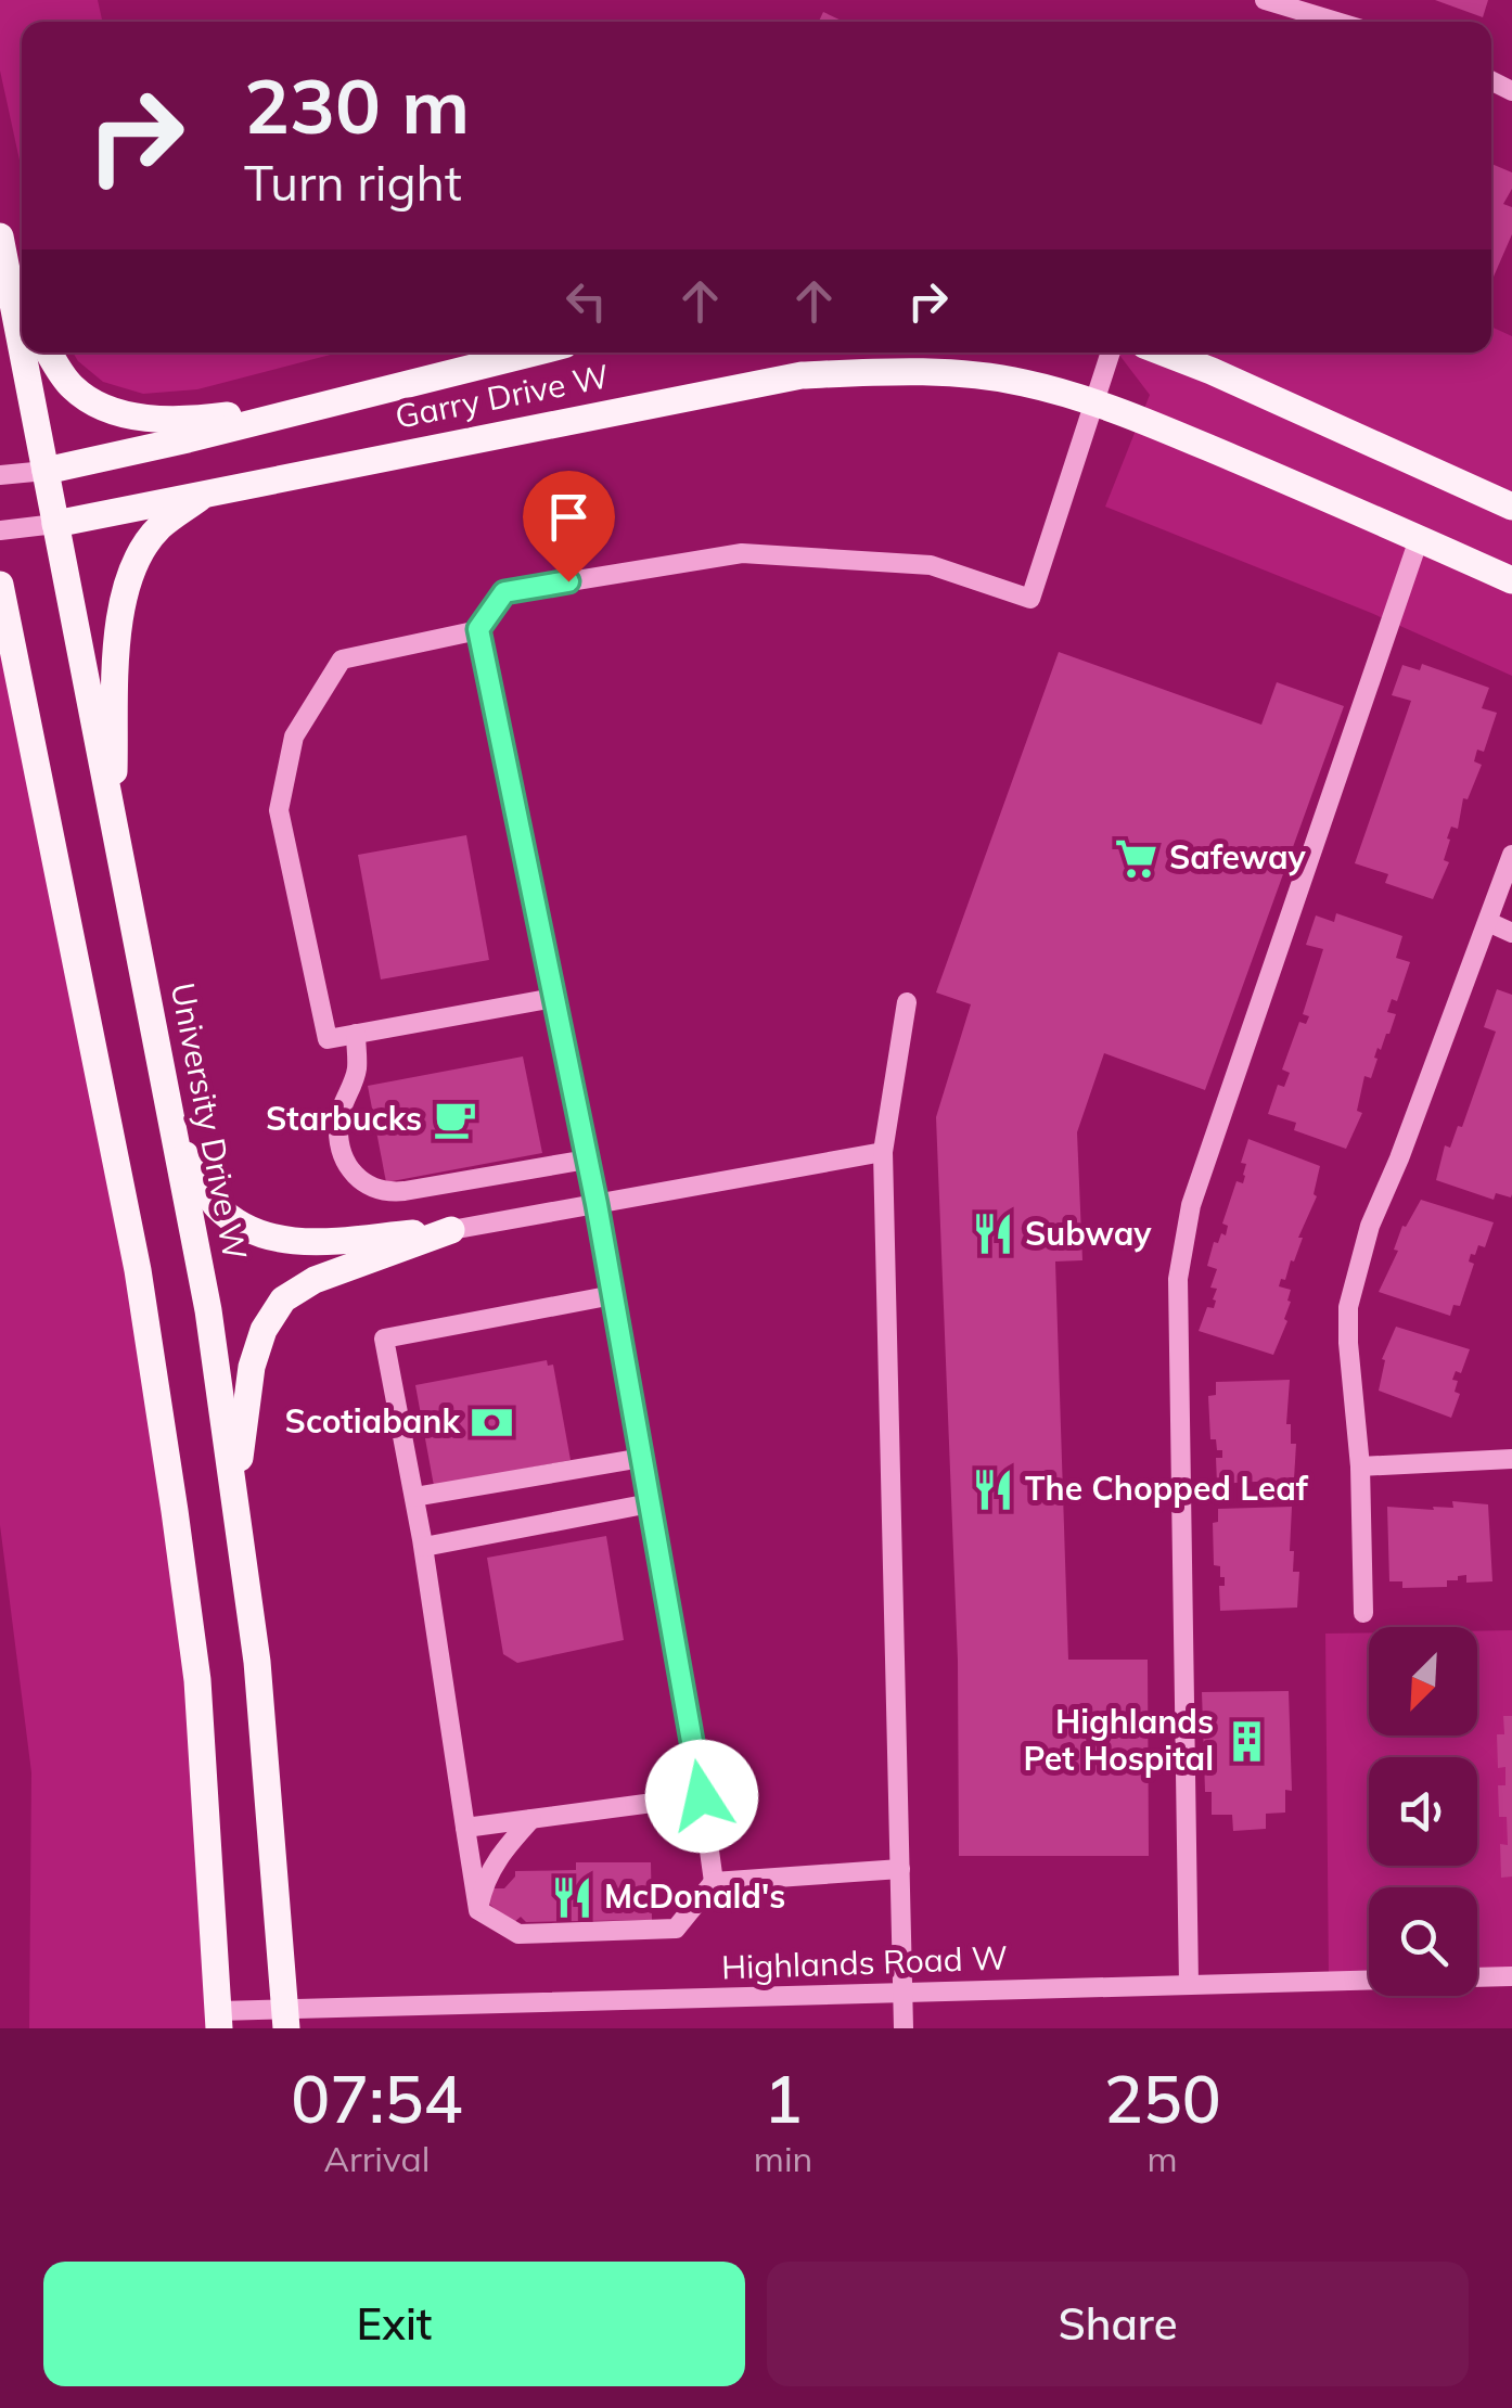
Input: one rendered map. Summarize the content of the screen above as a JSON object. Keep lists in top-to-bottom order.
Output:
{
  "streets": {
    "main road": ["Garry Drive W", "University Drive W"],
    "street": ["Highlands Road W"]
  },
  "crossings": [
    ["Garry Drive W", "University Drive W"],
    ["University Drive W", "Highlands Road W"]
  ],
  "places": {
    "supermarket": ["Safeway"],
    "cafe": ["Starbucks"],
    "restaurant": ["Subway", "The Chopped Leaf", "McDonald's"],
    "bank": ["Scotiabank"],
    "building": ["Highlands Pet Hospital"]
  },
  "north": "bottom left",
  "page": {
    "turn": ["230 m", "Turn right"],
    "eta": [
      "07:54",
      "Arrival",
      "1",
      "min",
      "250",
      "m"
    ],
    "buttons": ["Exit", "Share"]
  }
}
